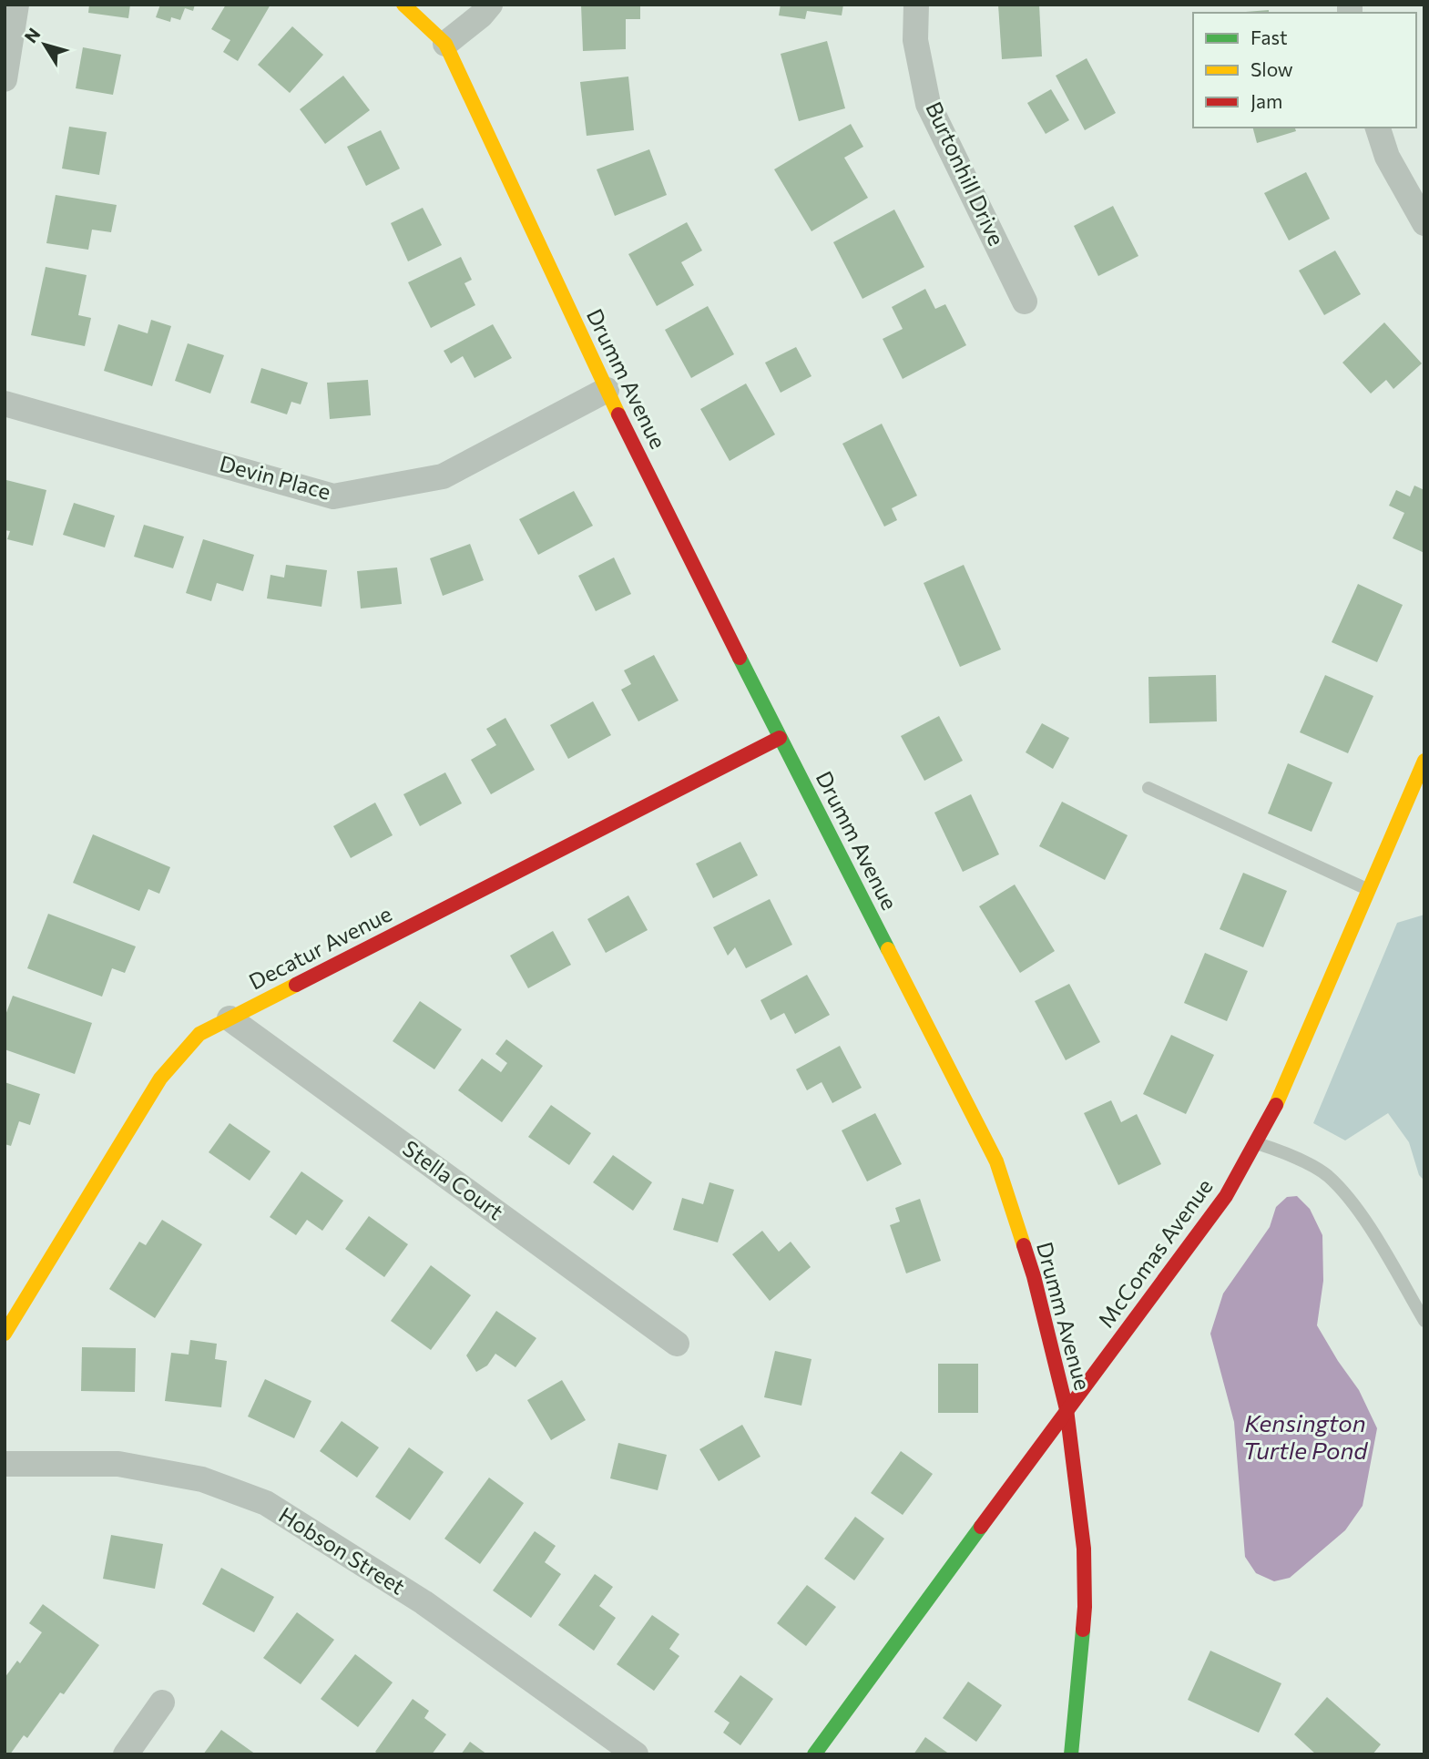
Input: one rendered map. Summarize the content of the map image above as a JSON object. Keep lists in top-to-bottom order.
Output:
{
  "streets": {
    "street": [
      "Burtonhill Drive",
      "Drumm Avenue",
      "Devin Place",
      "Decatur Avenue",
      "Stella Court",
      "McComas Avenue",
      "Hobson Street"
    ]
  },
  "crossings": [
    ["Drumm Avenue", "Devin Place"],
    ["Drumm Avenue", "Decatur Avenue"],
    ["Drumm Avenue", "McComas Avenue"],
    ["Decatur Avenue", "Stella Court"]
  ],
  "water": ["Kensington Turtle Pond"],
  "legend": ["Fast", "Slow", "Jam"],
  "north": "top left"
}
